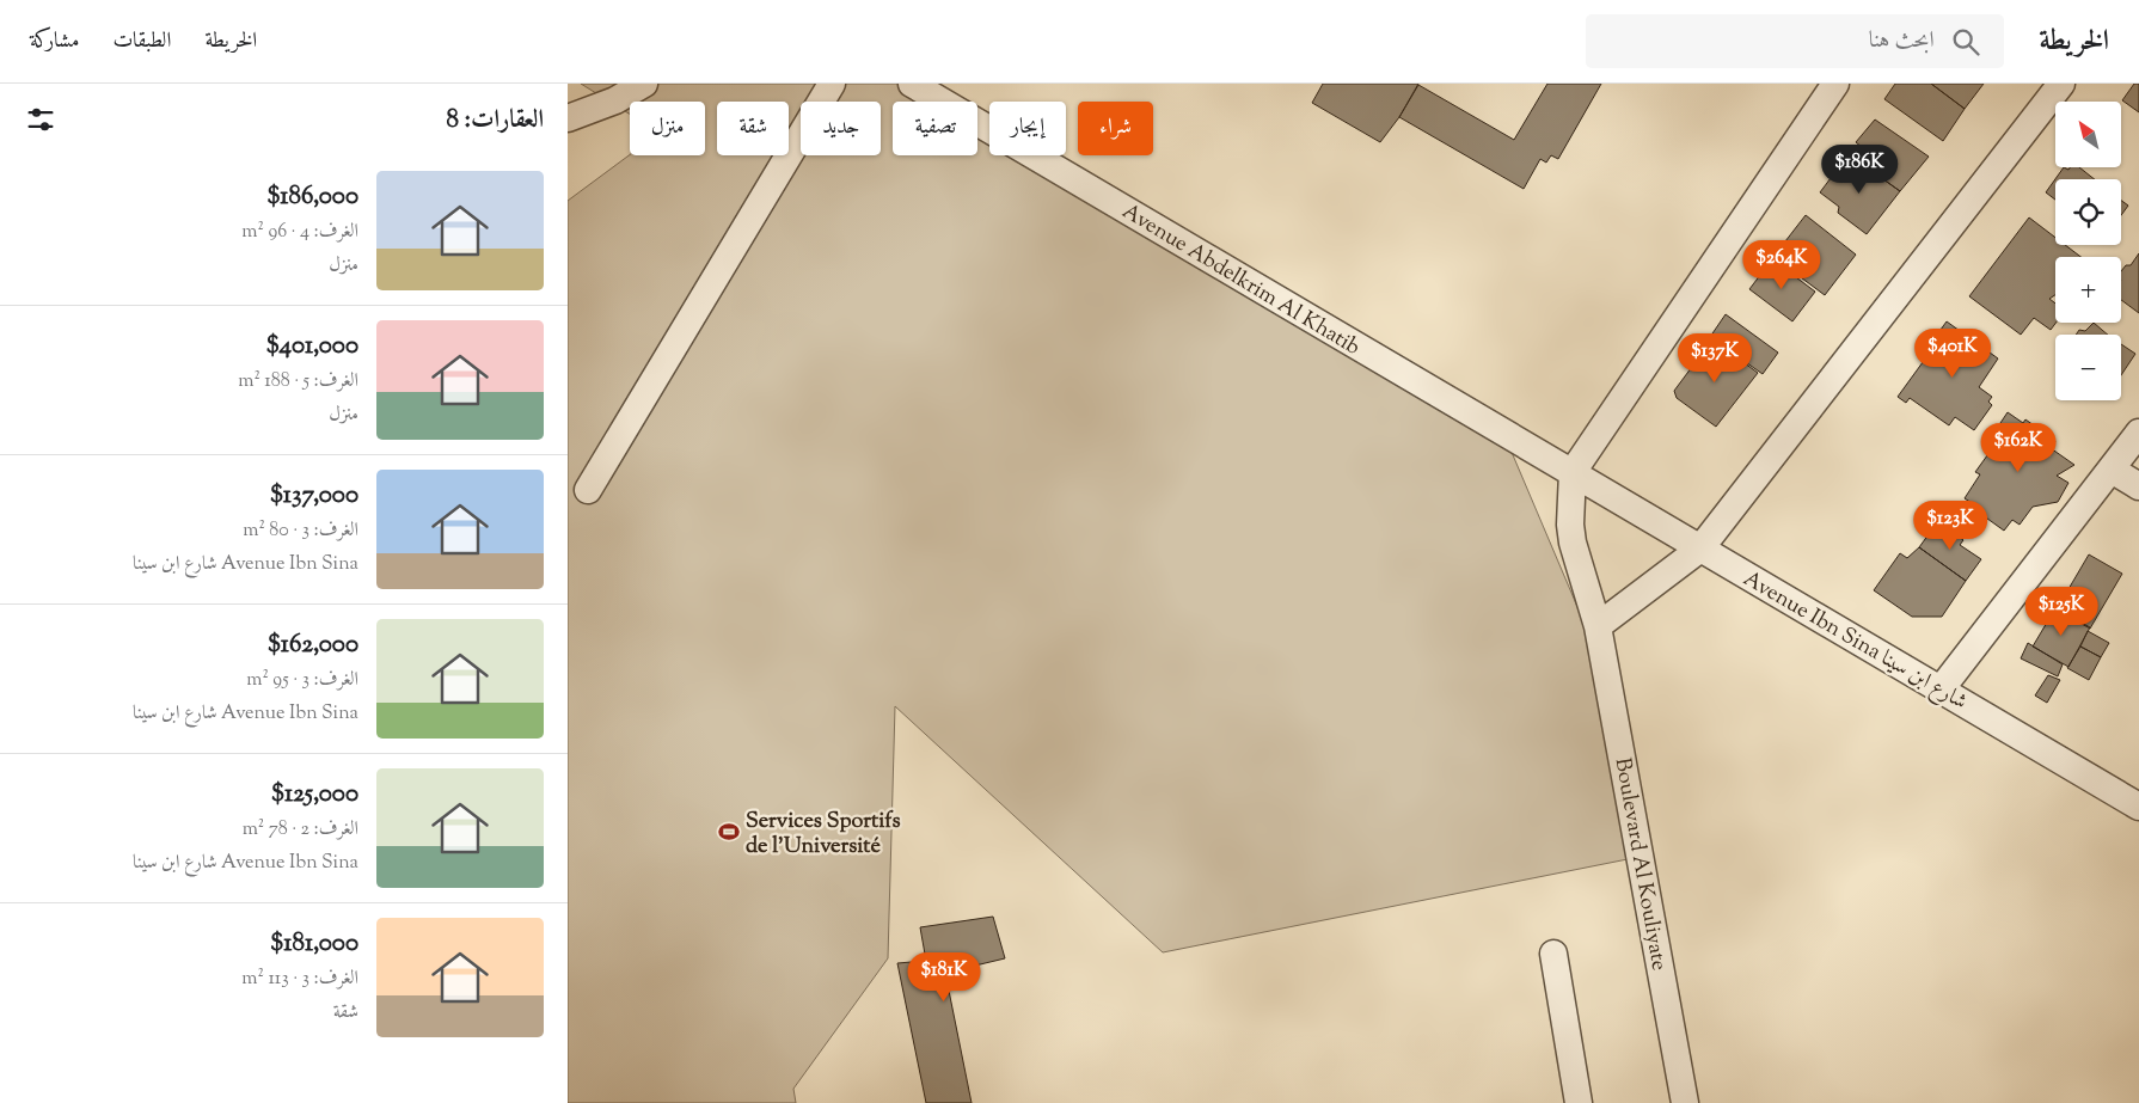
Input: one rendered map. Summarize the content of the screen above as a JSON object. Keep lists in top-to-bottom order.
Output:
{
  "streets": {
    "street": ["Avenue Abdelkrim Al Khatib", "Avenue Ibn Sina شارع ابن سينا", "Boulevard Al Kouliyate"]
  },
  "crossings": [
    ["Avenue Abdelkrim Al Khatib", "Avenue Ibn Sina شارع ابن سينا"],
    ["Avenue Abdelkrim Al Khatib", "Boulevard Al Kouliyate"],
    ["Avenue Ibn Sina شارع ابن سينا", "Boulevard Al Kouliyate"]
  ],
  "places": {
    "sports": ["Services Sportifs de l'Université"]
  },
  "north": "top left",
  "page": {
    "header": "الخريطة",
    "search": "ابحث هنا",
    "nav": ["الخريطة", "الطبقات", "مشاركة"],
    "heading": "العقارات: 8",
    "map_buttons": ["+", "−"],
    "chip": [
      "شراء",
      "إيجار",
      "تصفية",
      "جديد",
      "شقة",
      "منزل"
    ],
    "price": [
      "$186K",
      "$264K",
      "$401K",
      "$137K",
      "$162K",
      "$123K",
      "$125K",
      "$181K"
    ],
    "list": [
      {
        "name": "$186,000",
        "note": "الغرف: 4 · 96 m² · منزل"
      },
      {
        "name": "$401,000",
        "note": "الغرف: 5 · 188 m² · منزل"
      },
      {
        "name": "$137,000",
        "note": "الغرف: 3 · 80 m² · Avenue Ibn Sina شارع ابن سينا"
      },
      {
        "name": "$162,000",
        "note": "الغرف: 3 · 95 m² · Avenue Ibn Sina شارع ابن سينا"
      },
      {
        "name": "$125,000",
        "note": "الغرف: 2 · 78 m² · Avenue Ibn Sina شارع ابن سينا"
      },
      {
        "name": "$181,000",
        "note": "الغرف: 3 · 113 m² · شقة"
      }
    ]
  }
}
